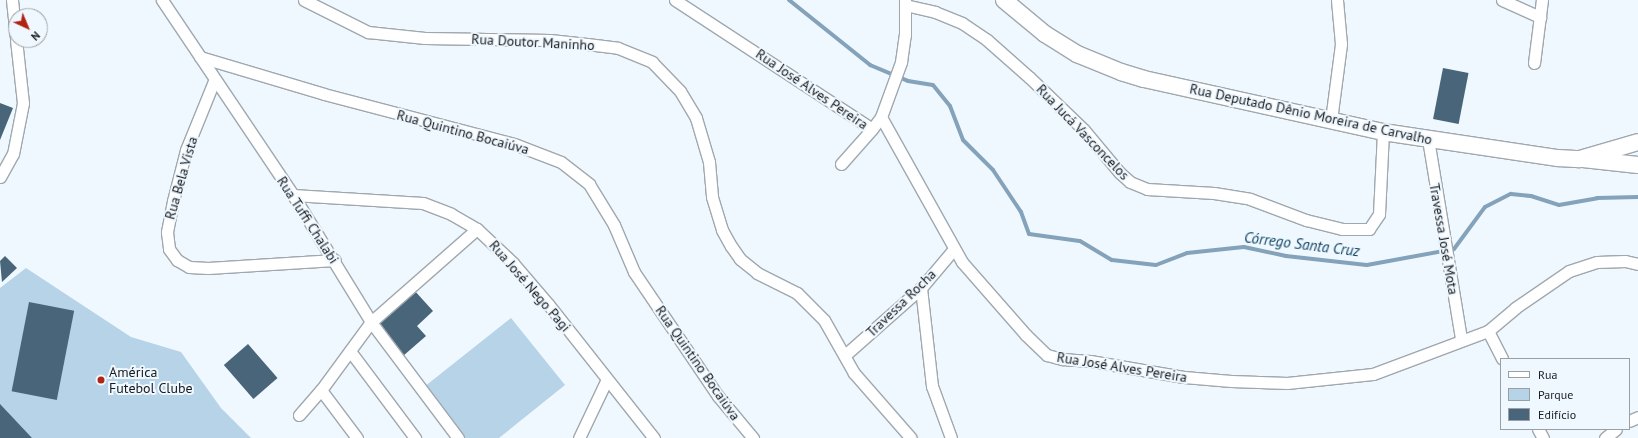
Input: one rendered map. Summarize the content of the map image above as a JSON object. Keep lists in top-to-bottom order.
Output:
{
  "streets": {
    "street": [
      "Rua Doutor Maninho",
      "Rua José Alves Pereira",
      "Rua Deputado Dênio Moreira de Carvalho",
      "Rua Quintino Bocaiúva",
      "Rua Jucá Vasconcelos",
      "Rua Bela Vista",
      "Rua Tuffi Chalabi",
      "Travessa José Mota",
      "Rua José Nego Pagi",
      "Travessa Rocha"
    ]
  },
  "crossings": [
    ["Rua Doutor Maninho", "Travessa Rocha"],
    ["Rua José Alves Pereira", "Travessa José Mota"],
    ["Rua José Alves Pereira", "Travessa Rocha"],
    ["Rua Deputado Dênio Moreira de Carvalho", "Rua Jucá Vasconcelos"],
    ["Rua Deputado Dênio Moreira de Carvalho", "Travessa José Mota"],
    ["Rua Quintino Bocaiúva", "Rua Tuffi Chalabi"],
    ["Rua Bela Vista", "Rua Tuffi Chalabi"],
    ["Rua Tuffi Chalabi", "Rua José Nego Pagi"]
  ],
  "water": ["Córrego Santa Cruz"],
  "places": ["América Futebol Clube"],
  "legend": ["Rua", "Parque", "Edifício"],
  "north": "bottom right"
}
